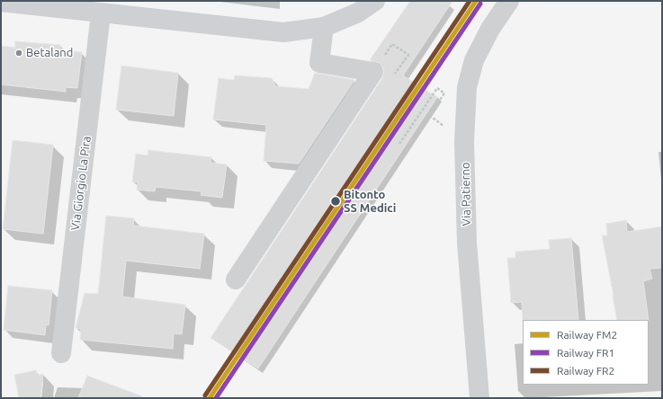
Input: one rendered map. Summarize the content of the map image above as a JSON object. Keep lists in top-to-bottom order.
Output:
{
  "streets": {
    "street": ["Via Giorgio La Pira", "Via Patierno"]
  },
  "places": ["Betaland", "Bitonto SS Medici"],
  "lines": ["rail line FM2", "rail line FR2", "rail line FR1"],
  "legend": ["Railway FM2", "Railway FR1", "Railway FR2"]
}
